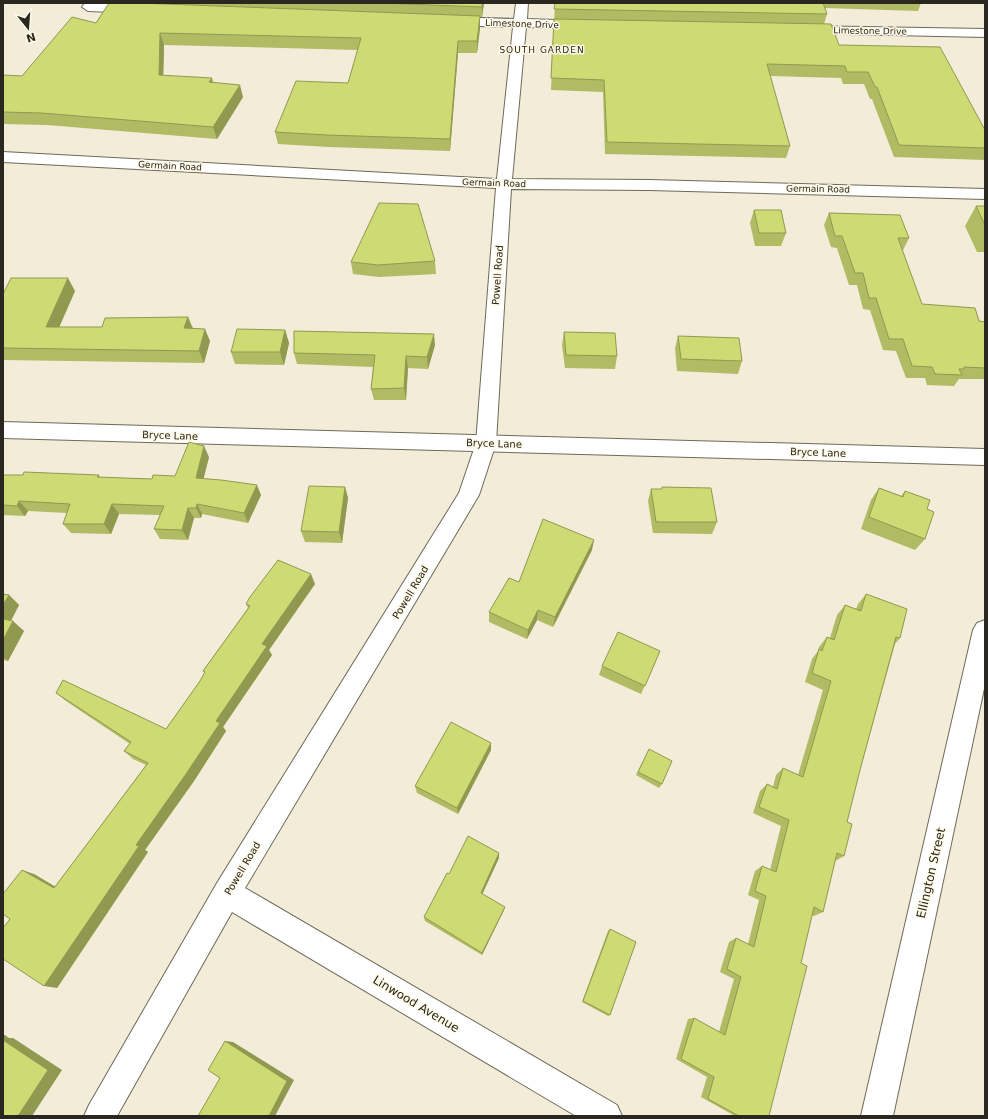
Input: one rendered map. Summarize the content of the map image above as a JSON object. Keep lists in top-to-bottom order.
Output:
{
  "streets": {
    "street": [
      "Limestone Drive",
      "Germain Road",
      "Powell Road",
      "Bryce Lane",
      "Ellington Street",
      "Linwood Avenue"
    ]
  },
  "crossings": [
    ["Limestone Drive", "Powell Road"],
    ["Germain Road", "Powell Road"],
    ["Powell Road", "Bryce Lane"],
    ["Powell Road", "Linwood Avenue"]
  ],
  "districts": ["SOUTH GARDEN"],
  "north": "bottom"
}
